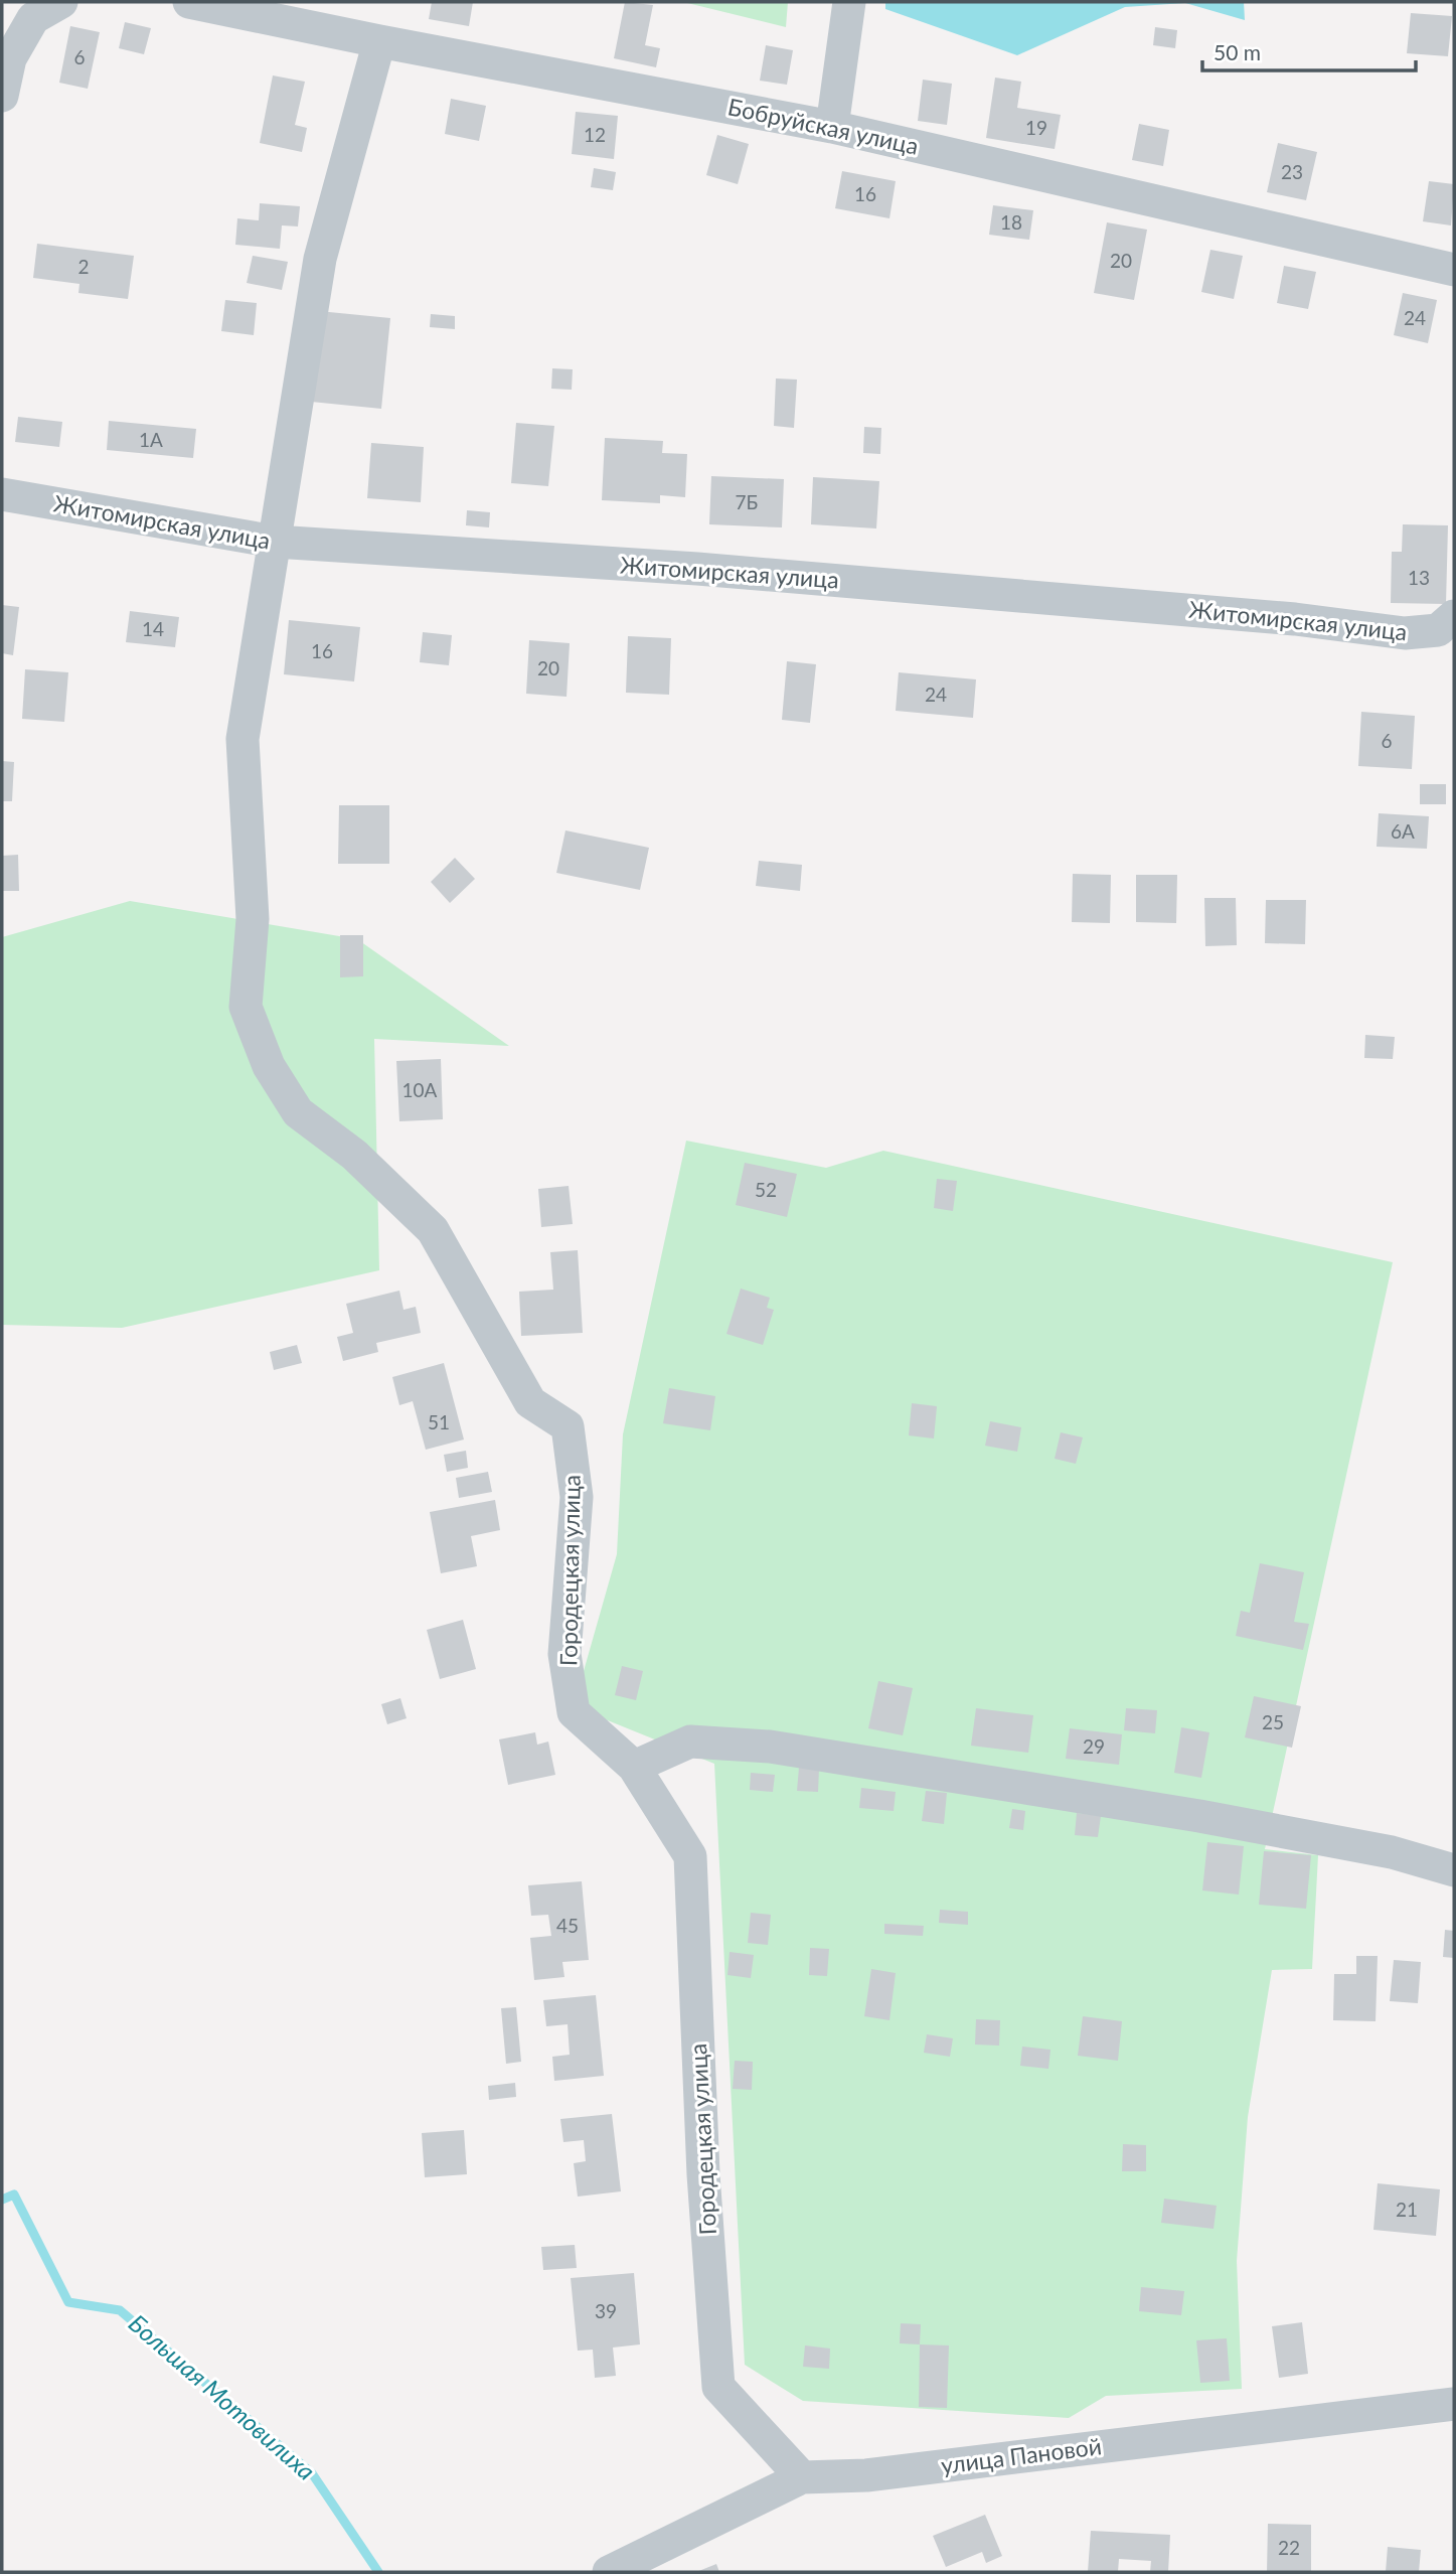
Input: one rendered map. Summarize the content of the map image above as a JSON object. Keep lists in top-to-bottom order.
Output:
{
  "streets": {
    "street": [
      "Бобруйская улица",
      "Житомирская улица",
      "Городецкая улица",
      "улица Пановой"
    ]
  },
  "crossings": [
    ["Бобруйская улица", "Городецкая улица"],
    ["Житомирская улица", "Городецкая улица"],
    ["Городецкая улица", "улица Пановой"]
  ],
  "water": ["Большая Мотовилиха"],
  "house_numbers": [
    "6",
    "19",
    "12",
    "23",
    "16",
    "18",
    "20",
    "2",
    "24",
    "1А",
    "7Б",
    "13",
    "14",
    "16",
    "20",
    "24",
    "6",
    "6А",
    "10А",
    "52",
    "51",
    "25",
    "29",
    "45",
    "21",
    "39",
    "22"
  ],
  "scale_bar": "50 m"
}
